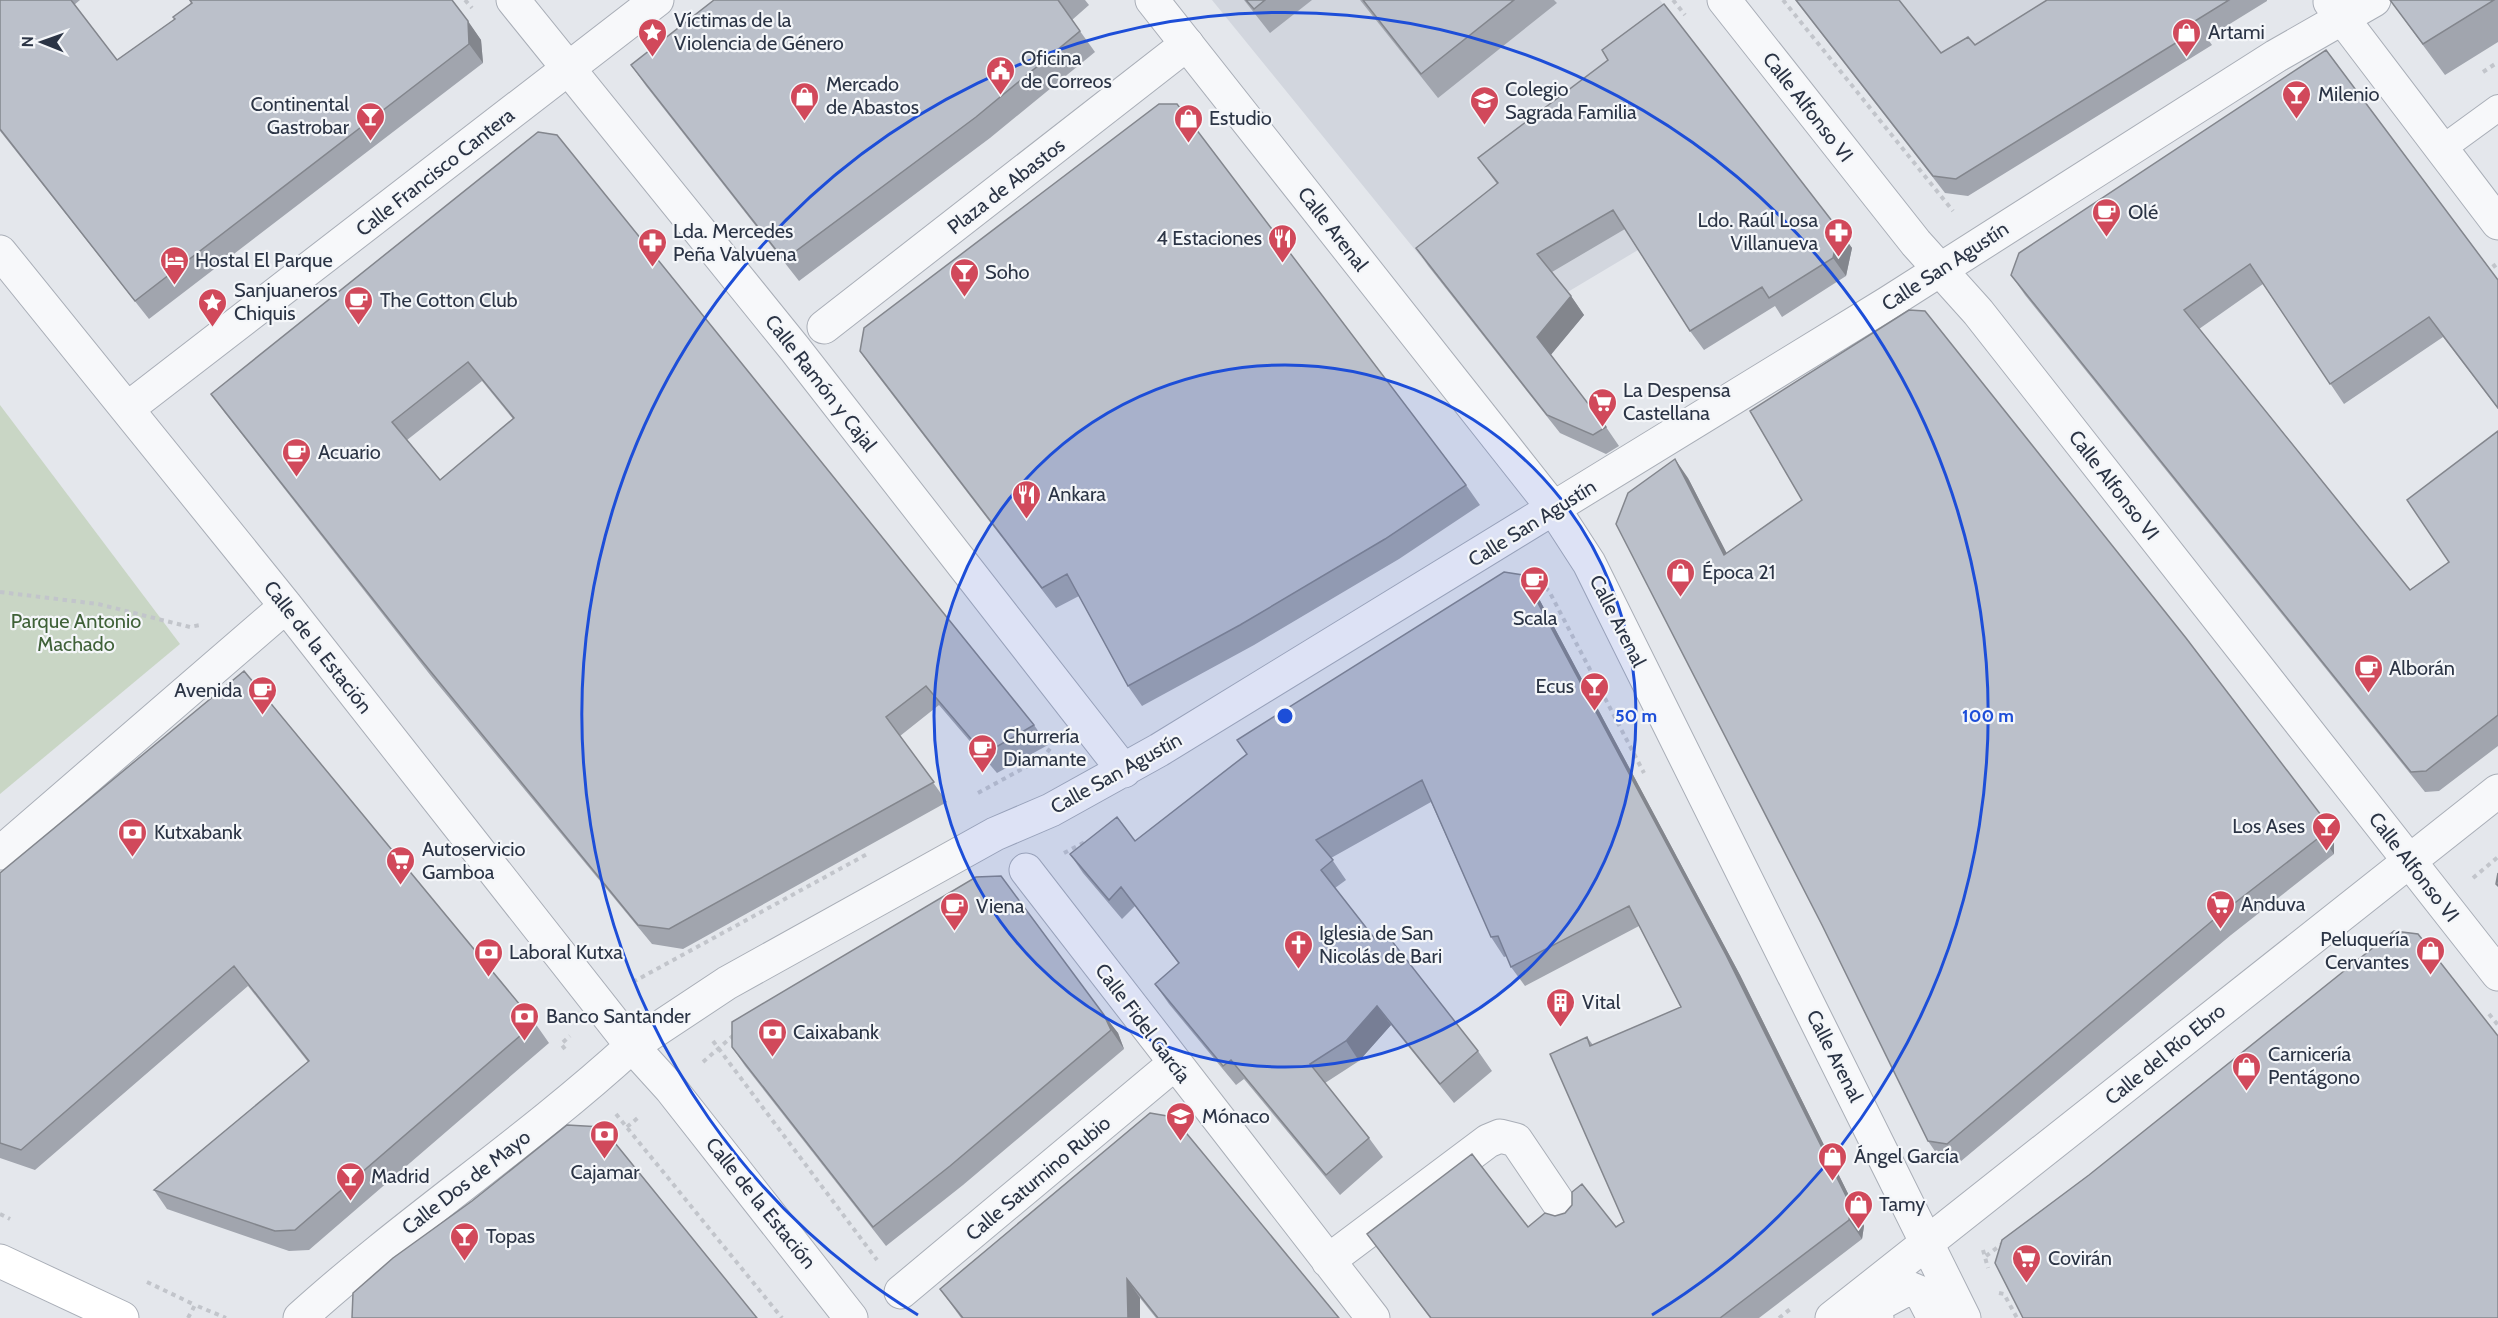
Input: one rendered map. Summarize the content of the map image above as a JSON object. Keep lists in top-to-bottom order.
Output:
{
  "streets": {
    "street": [
      "Calle Alfonso VI",
      "Calle Francisco Cantera",
      "Plaza de Abastos",
      "Calle Arenal",
      "Calle San Agustín",
      "Calle Ramón y Cajal",
      "Calle de la Estación",
      "Calle Fidel García",
      "Calle del Río Ebro",
      "Calle Saturnino Rubio",
      "Calle Dos de Mayo"
    ]
  },
  "crossings": [
    ["Calle Alfonso VI", "Calle San Agustín"],
    ["Calle Alfonso VI", "Calle del Río Ebro"],
    ["Calle Francisco Cantera", "Calle Ramón y Cajal"],
    ["Calle Francisco Cantera", "Calle de la Estación"],
    ["Plaza de Abastos", "Calle Arenal"],
    ["Calle Arenal", "Calle San Agustín"],
    ["Calle Arenal", "Calle del Río Ebro"],
    ["Calle San Agustín", "Calle Ramón y Cajal"],
    ["Calle San Agustín", "Calle de la Estación"],
    ["Calle San Agustín", "Calle Dos de Mayo"],
    ["Calle de la Estación", "Calle Dos de Mayo"],
    ["Calle Fidel García", "Calle Saturnino Rubio"]
  ],
  "parks": ["Parque Antonio Machado"],
  "places": {
    "place": ["Víctimas de la Violencia de Género", "Sanjuaneros Chiquis"],
    "shop": [
      "Artami",
      "Mercado de Abastos",
      "Estudio",
      "Época 21",
      "Peluquería Cervantes",
      "Carnicería Pentágono",
      "Ángel García",
      "Tamy"
    ],
    "public building": ["Oficina de Correos"],
    "bar": [
      "Milenio",
      "Continental Gastrobar",
      "Soho",
      "Ecus",
      "Los Ases",
      "Madrid",
      "Topas"
    ],
    "school or university": ["Colegio Sagrada Familia", "Mónaco"],
    "cafe": [
      "Olé",
      "The Cotton Club",
      "Acuario",
      "Scala",
      "Alborán",
      "Avenida",
      "Churrería Diamante",
      "Viena"
    ],
    "pharmacy": ["Ldo. Raúl Losa Villanueva", "Lda. Mercedes Peña Valvuena"],
    "restaurant": ["4 Estaciones", "Ankara"],
    "hotel": ["Hostal El Parque"],
    "supermarket": [
      "La Despensa Castellana",
      "Autoservicio Gamboa",
      "Anduva",
      "Covirán"
    ],
    "bank": [
      "Kutxabank",
      "Laboral Kutxa",
      "Banco Santander",
      "Caixabank",
      "Cajamar"
    ],
    "church": ["Iglesia de San Nicolás de Bari"],
    "building": ["Vital"]
  },
  "north": "left",
  "rings": ["50 m", "100 m"]
}
